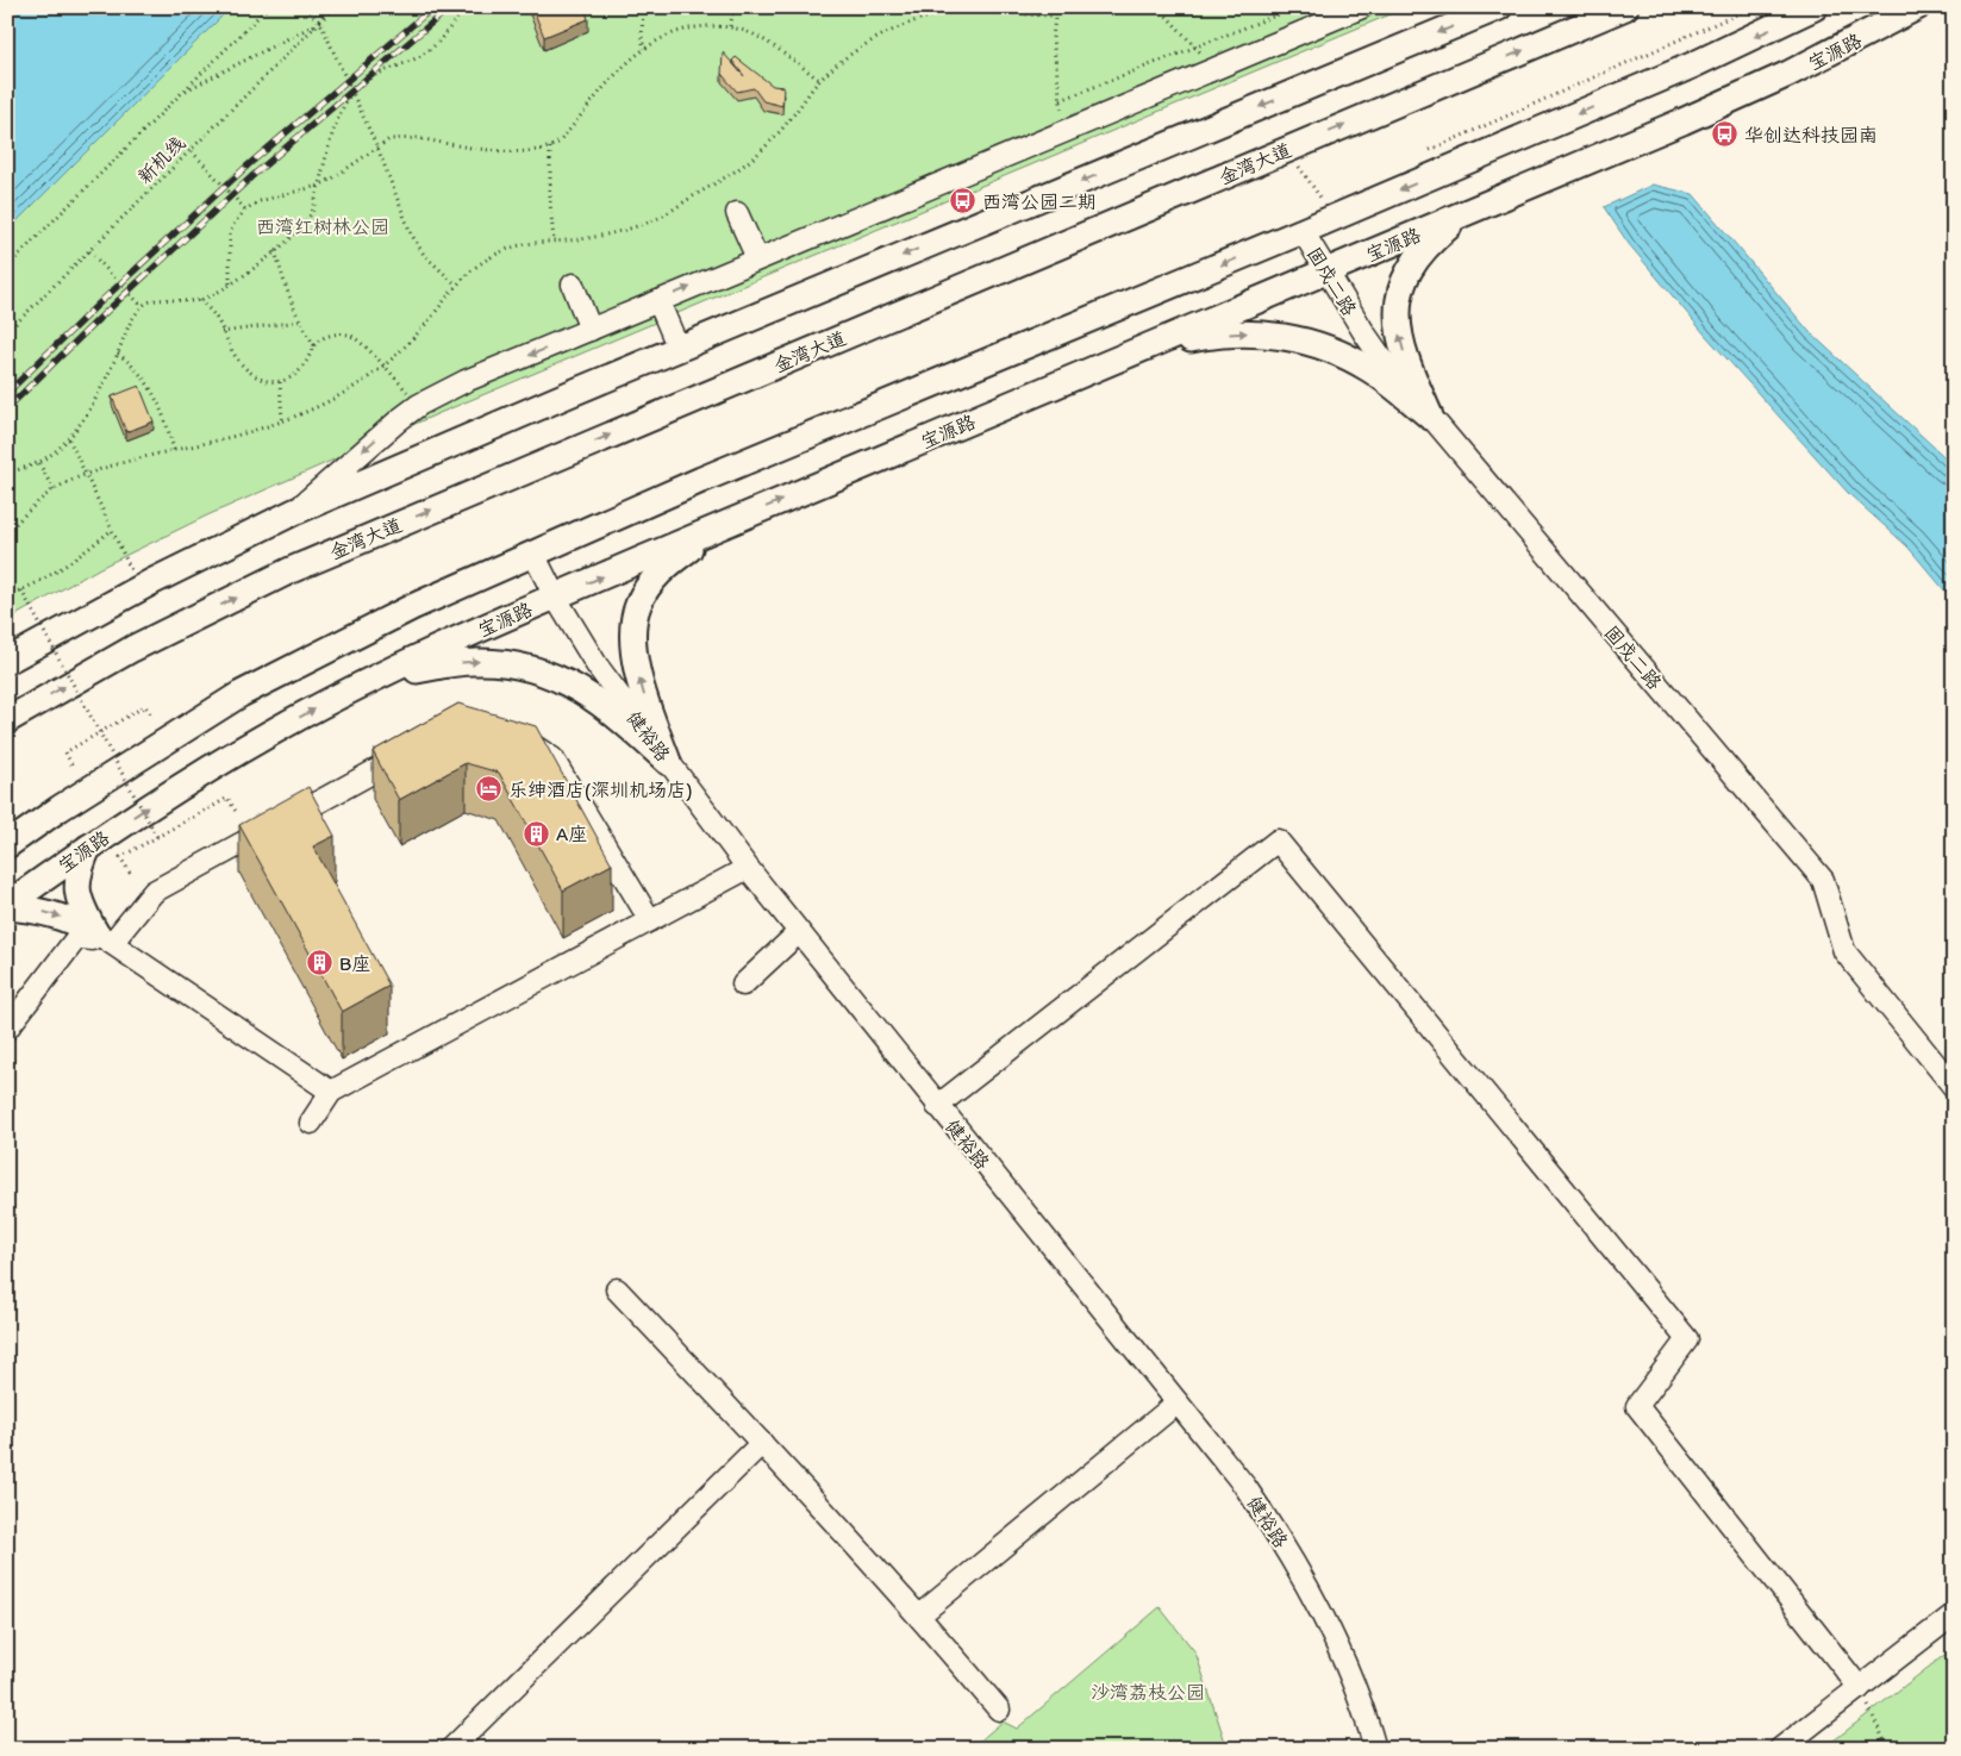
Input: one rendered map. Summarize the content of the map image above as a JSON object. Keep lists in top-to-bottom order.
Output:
{
  "streets": {
    "main road": ["宝源路", "金湾大道"],
    "street": ["固戍二路", "健裕路"],
    "path": ["新机线"]
  },
  "crossings": [
    ["宝源路", "固戍二路"],
    ["宝源路", "健裕路"]
  ],
  "parks": ["西湾红树林公园", "沙湾荔枝公园"],
  "places": {
    "bus stop": ["华创达科技园南", "西湾公园二期"],
    "hotel": ["乐绅酒店(深圳机场店)"],
    "building": ["A座", "B座"]
  }
}
